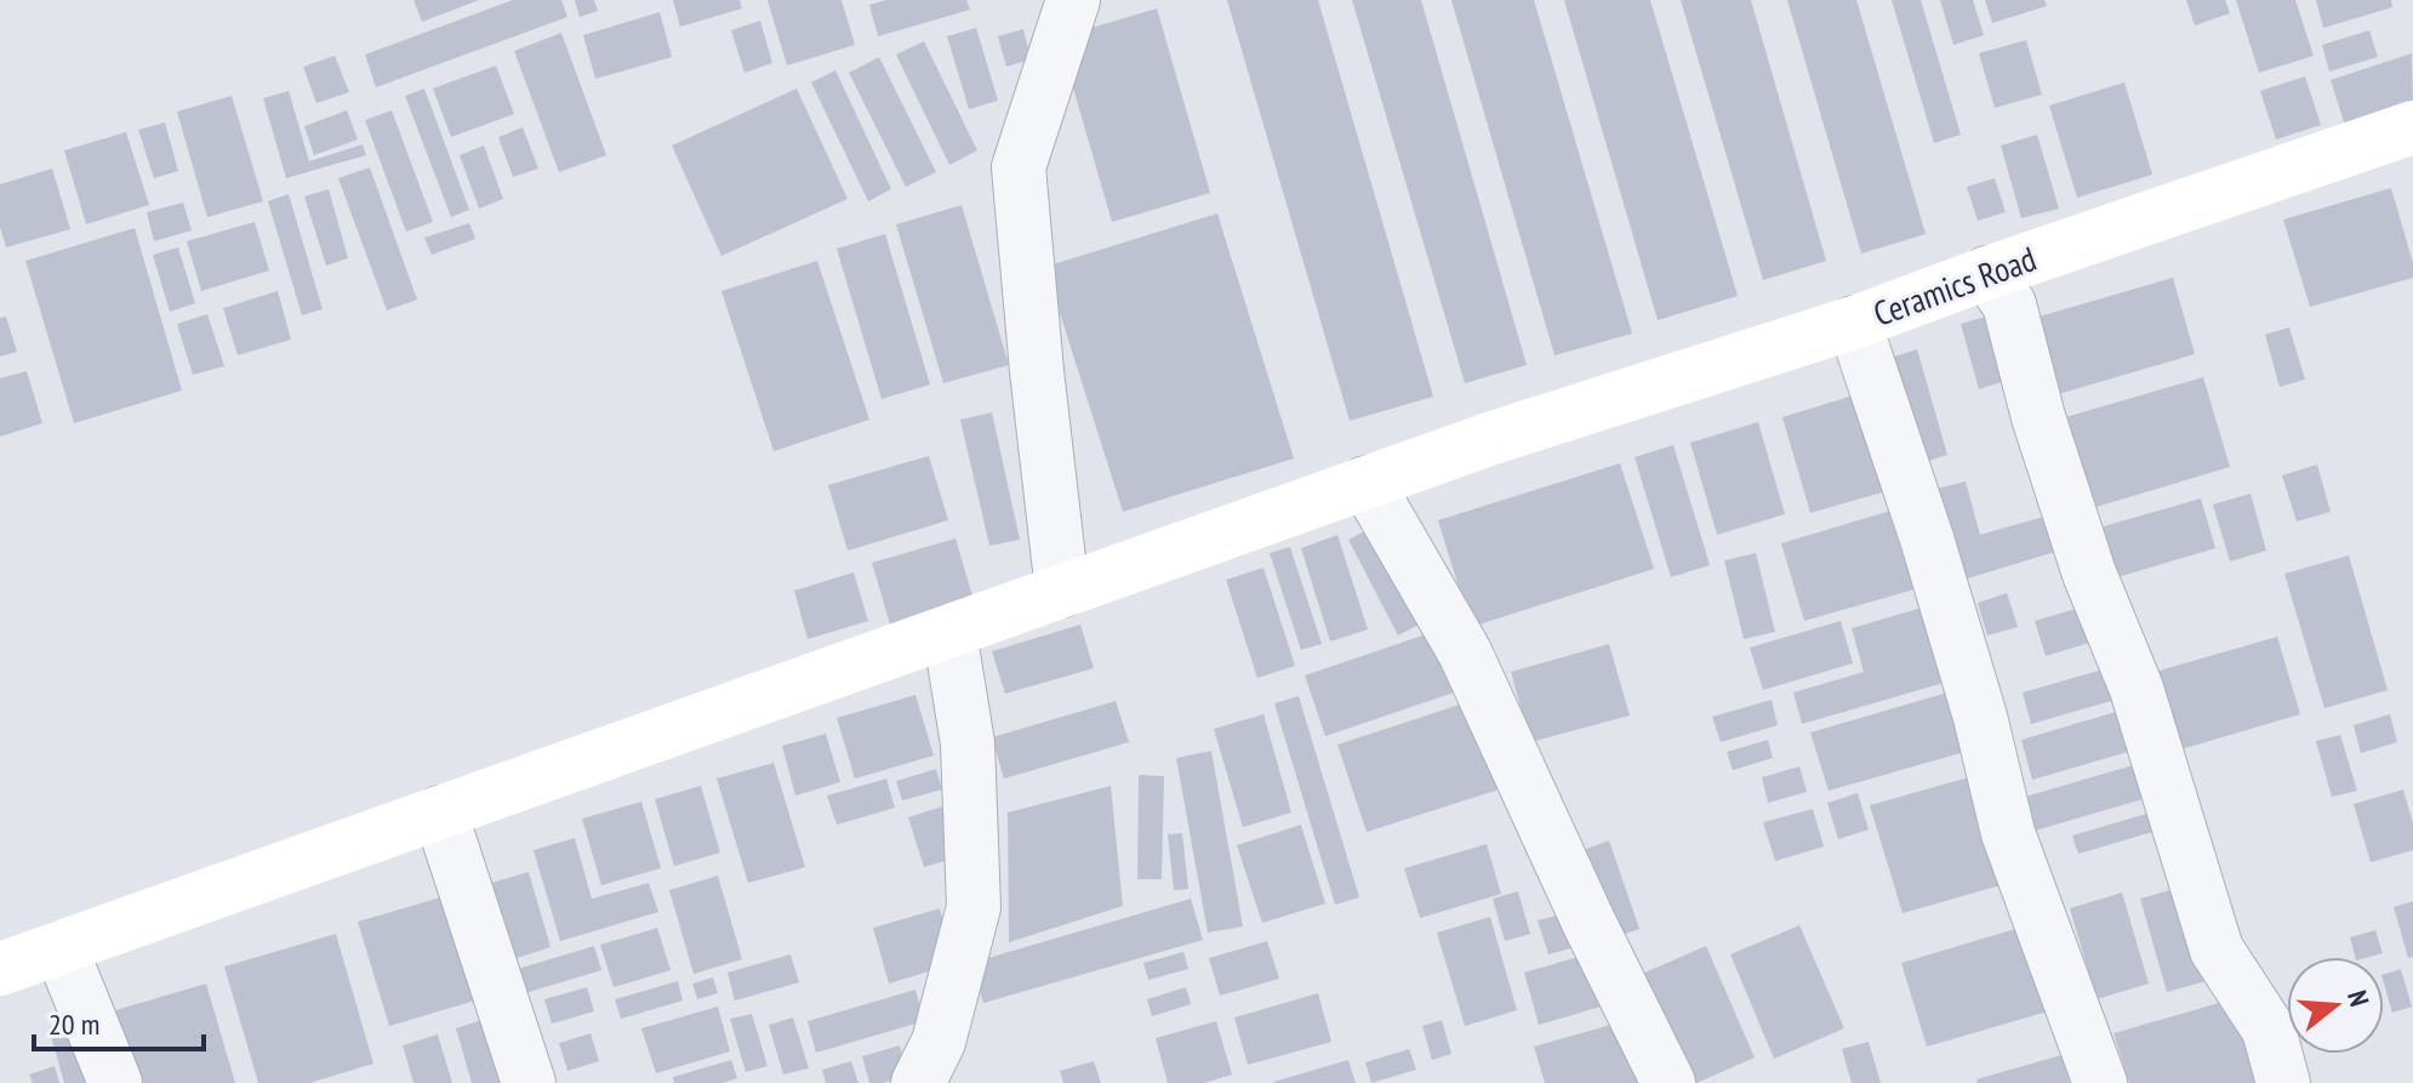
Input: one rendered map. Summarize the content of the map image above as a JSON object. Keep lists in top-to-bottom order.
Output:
{
  "streets": {
    "street": ["Ceramics Road"]
  },
  "scale_bar": "20 m",
  "north": "right"
}
